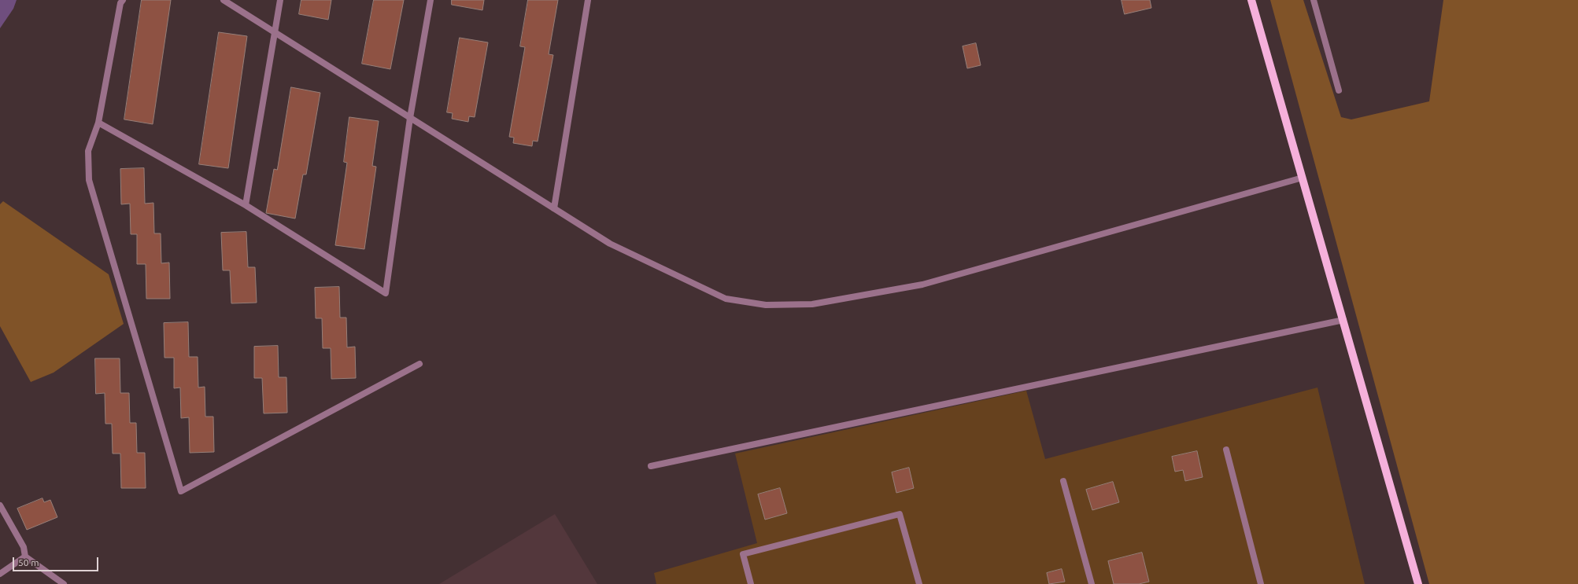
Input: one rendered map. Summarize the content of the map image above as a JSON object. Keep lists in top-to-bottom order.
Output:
{
  "scale_bar": "50 m"
}
